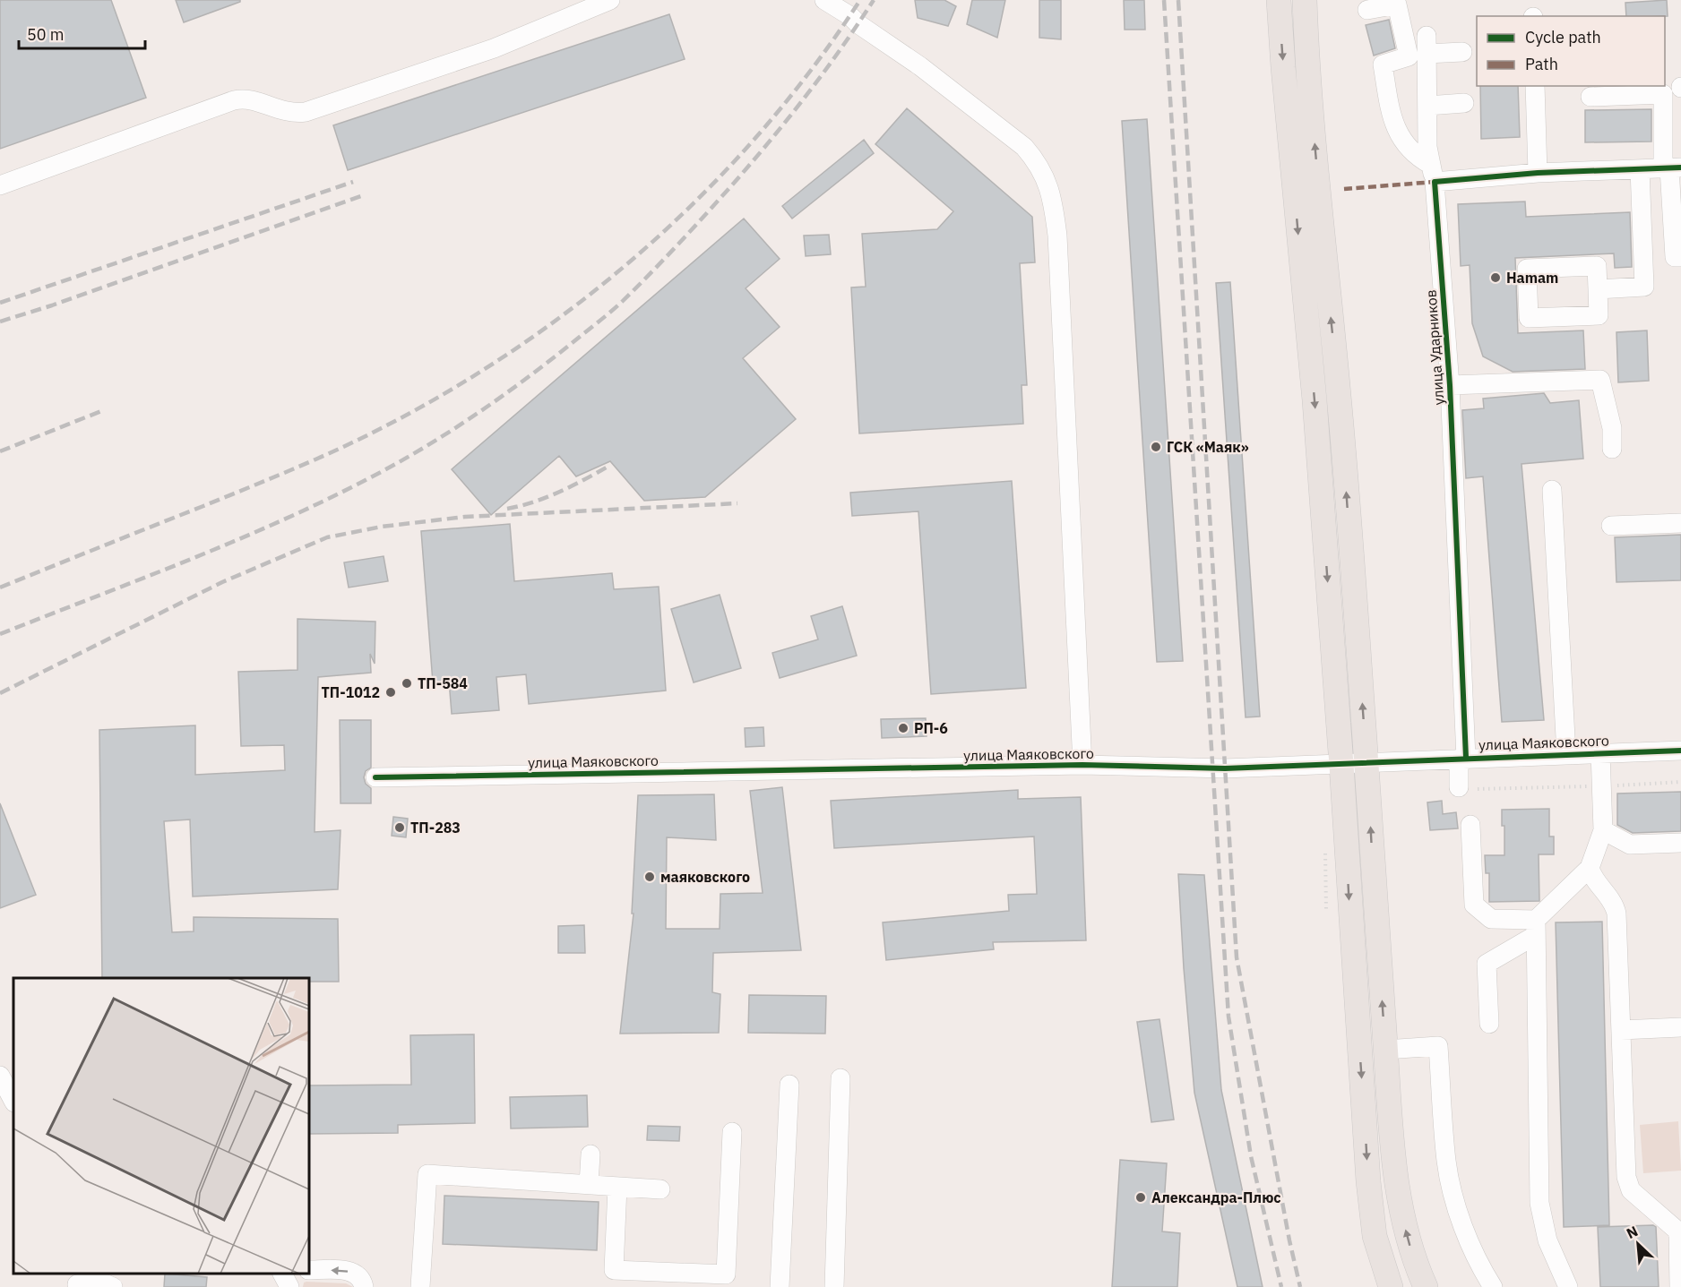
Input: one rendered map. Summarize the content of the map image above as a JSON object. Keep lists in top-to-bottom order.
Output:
{
  "streets": {
    "street": ["улица Ударников", "улица Маяковского"]
  },
  "crossings": [
    ["улица Ударников", "улица Маяковского"]
  ],
  "places": [
    "Hamam",
    "ГСК «Маяк»",
    "ТП-584",
    "ТП-1012",
    "РП-6",
    "ТП-283",
    "маяковского",
    "Александра-Плюс"
  ],
  "legend": ["Cycle path", "Path"],
  "scale_bar": "50 m",
  "north": "top left"
}
